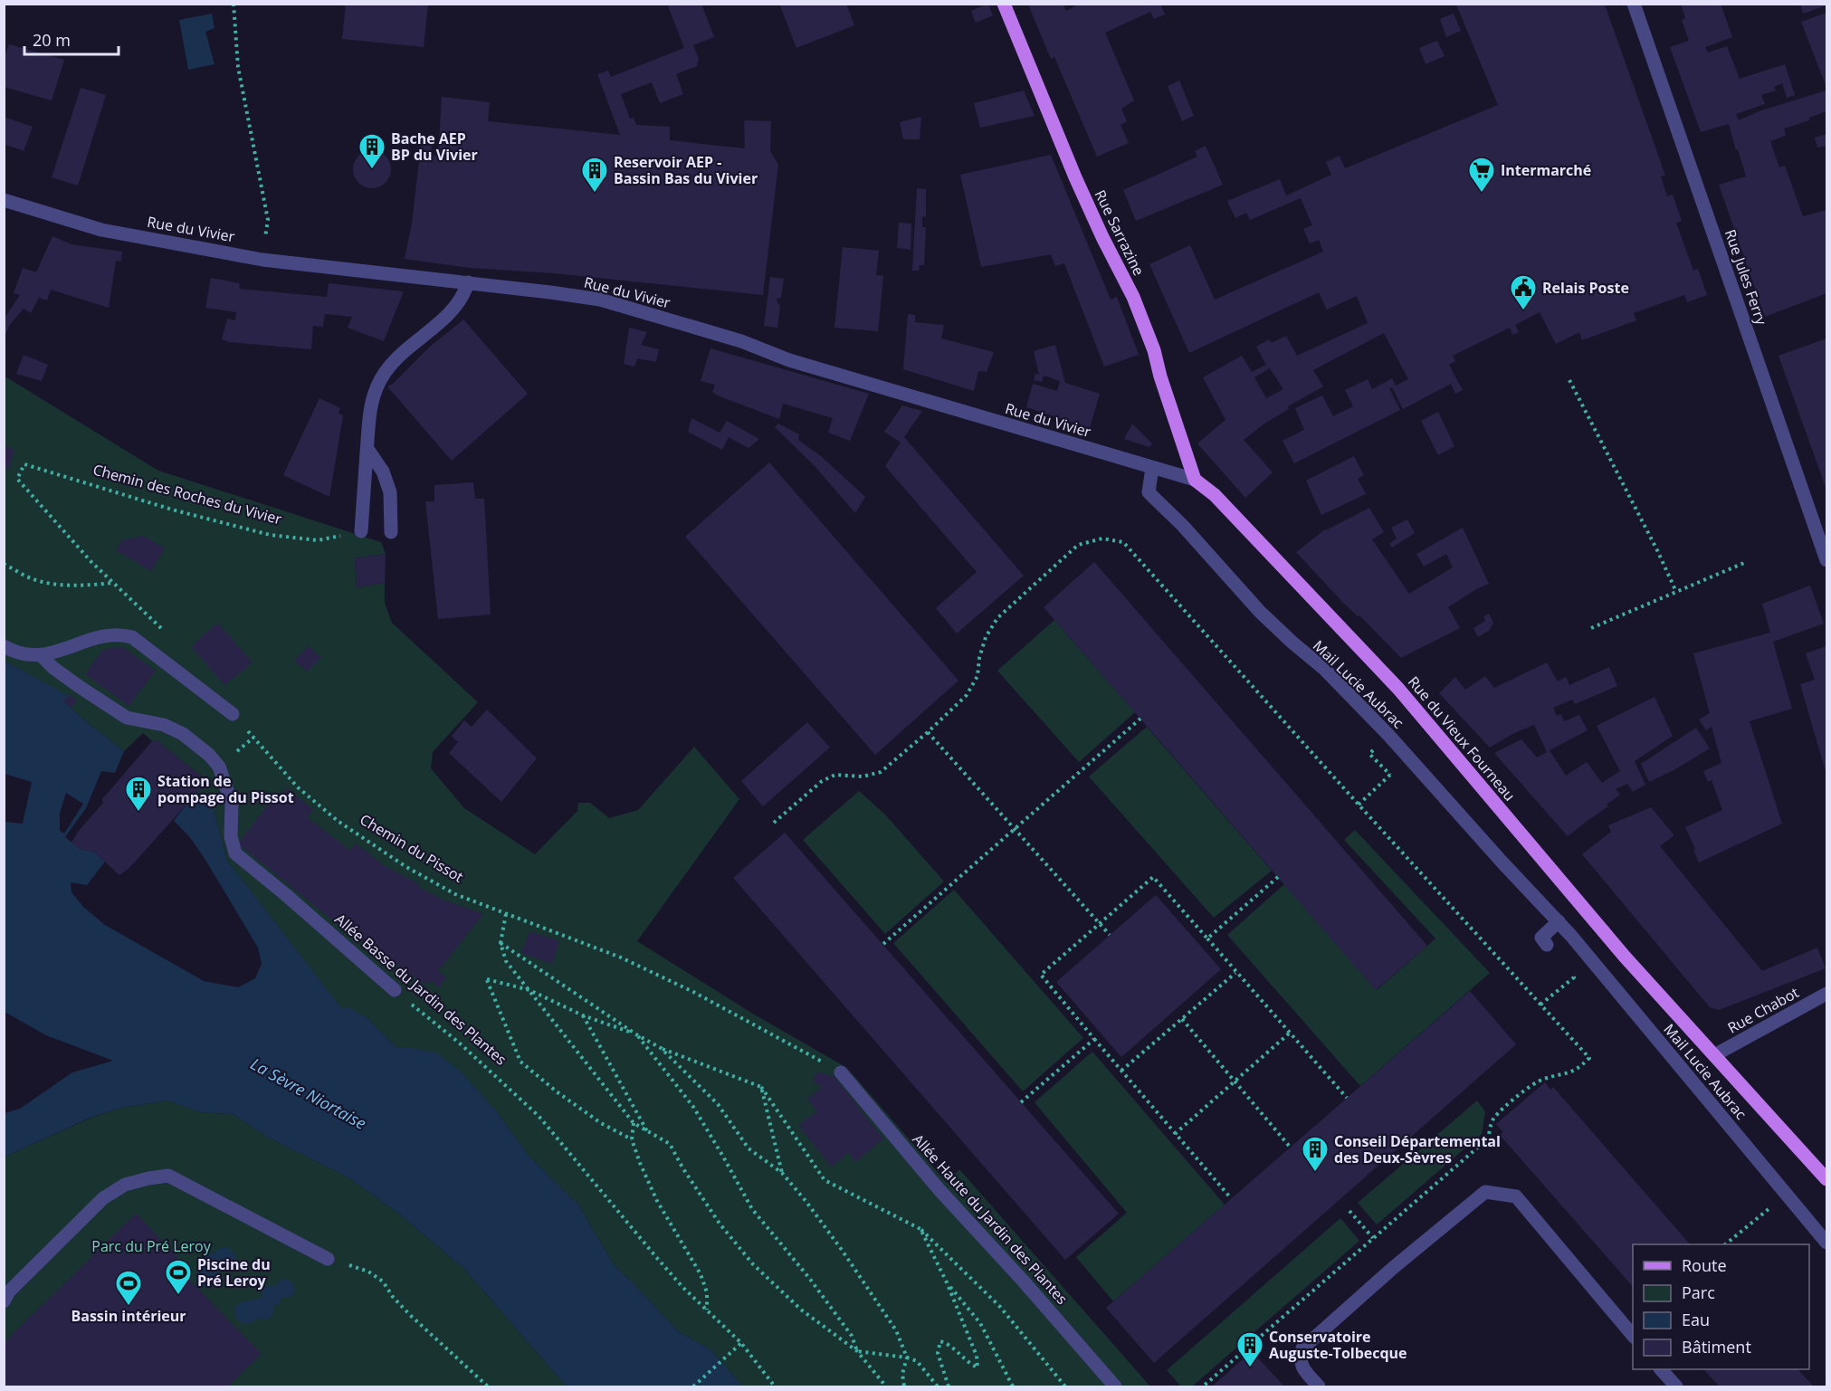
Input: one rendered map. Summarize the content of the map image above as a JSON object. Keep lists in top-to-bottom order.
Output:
{
  "streets": {
    "main road": ["Rue Sarrazine", "Rue du Vieux Fourneau"],
    "street": [
      "Rue du Vivier",
      "Rue Jules Ferry",
      "Mail Lucie Aubrac",
      "Allée Basse du Jardin des Plantes",
      "Rue Chabot",
      "Allée Haute du Jardin des Plantes"
    ],
    "path": ["Chemin des Roches du Vivier", "Chemin du Pissot"]
  },
  "crossings": [
    ["Rue du Vivier", "Rue Sarrazine"],
    ["Rue du Vivier", "Mail Lucie Aubrac"],
    ["Rue du Vivier", "Rue du Vieux Fourneau"],
    ["Rue Sarrazine", "Rue du Vieux Fourneau"],
    ["Rue du Vieux Fourneau", "Rue Chabot"],
    ["Chemin du Pissot", "Allée Haute du Jardin des Plantes"]
  ],
  "water": ["La Sèvre Niortaise"],
  "parks": ["Parc du Pré Leroy"],
  "places": {
    "building": [
      "Bache AEP BP du Vivier",
      "Reservoir AEP - Bassin Bas du Vivier",
      "Station de pompage du Pissot",
      "Conseil Départemental des Deux-Sèvres",
      "Conservatoire Auguste-Tolbecque"
    ],
    "supermarket": ["Intermarché"],
    "public building": ["Relais Poste"],
    "sports": ["Piscine du Pré Leroy", "Bassin intérieur"]
  },
  "legend": [
    "Route",
    "Parc",
    "Eau",
    "Bâtiment"
  ],
  "scale_bar": "20 m"
}
